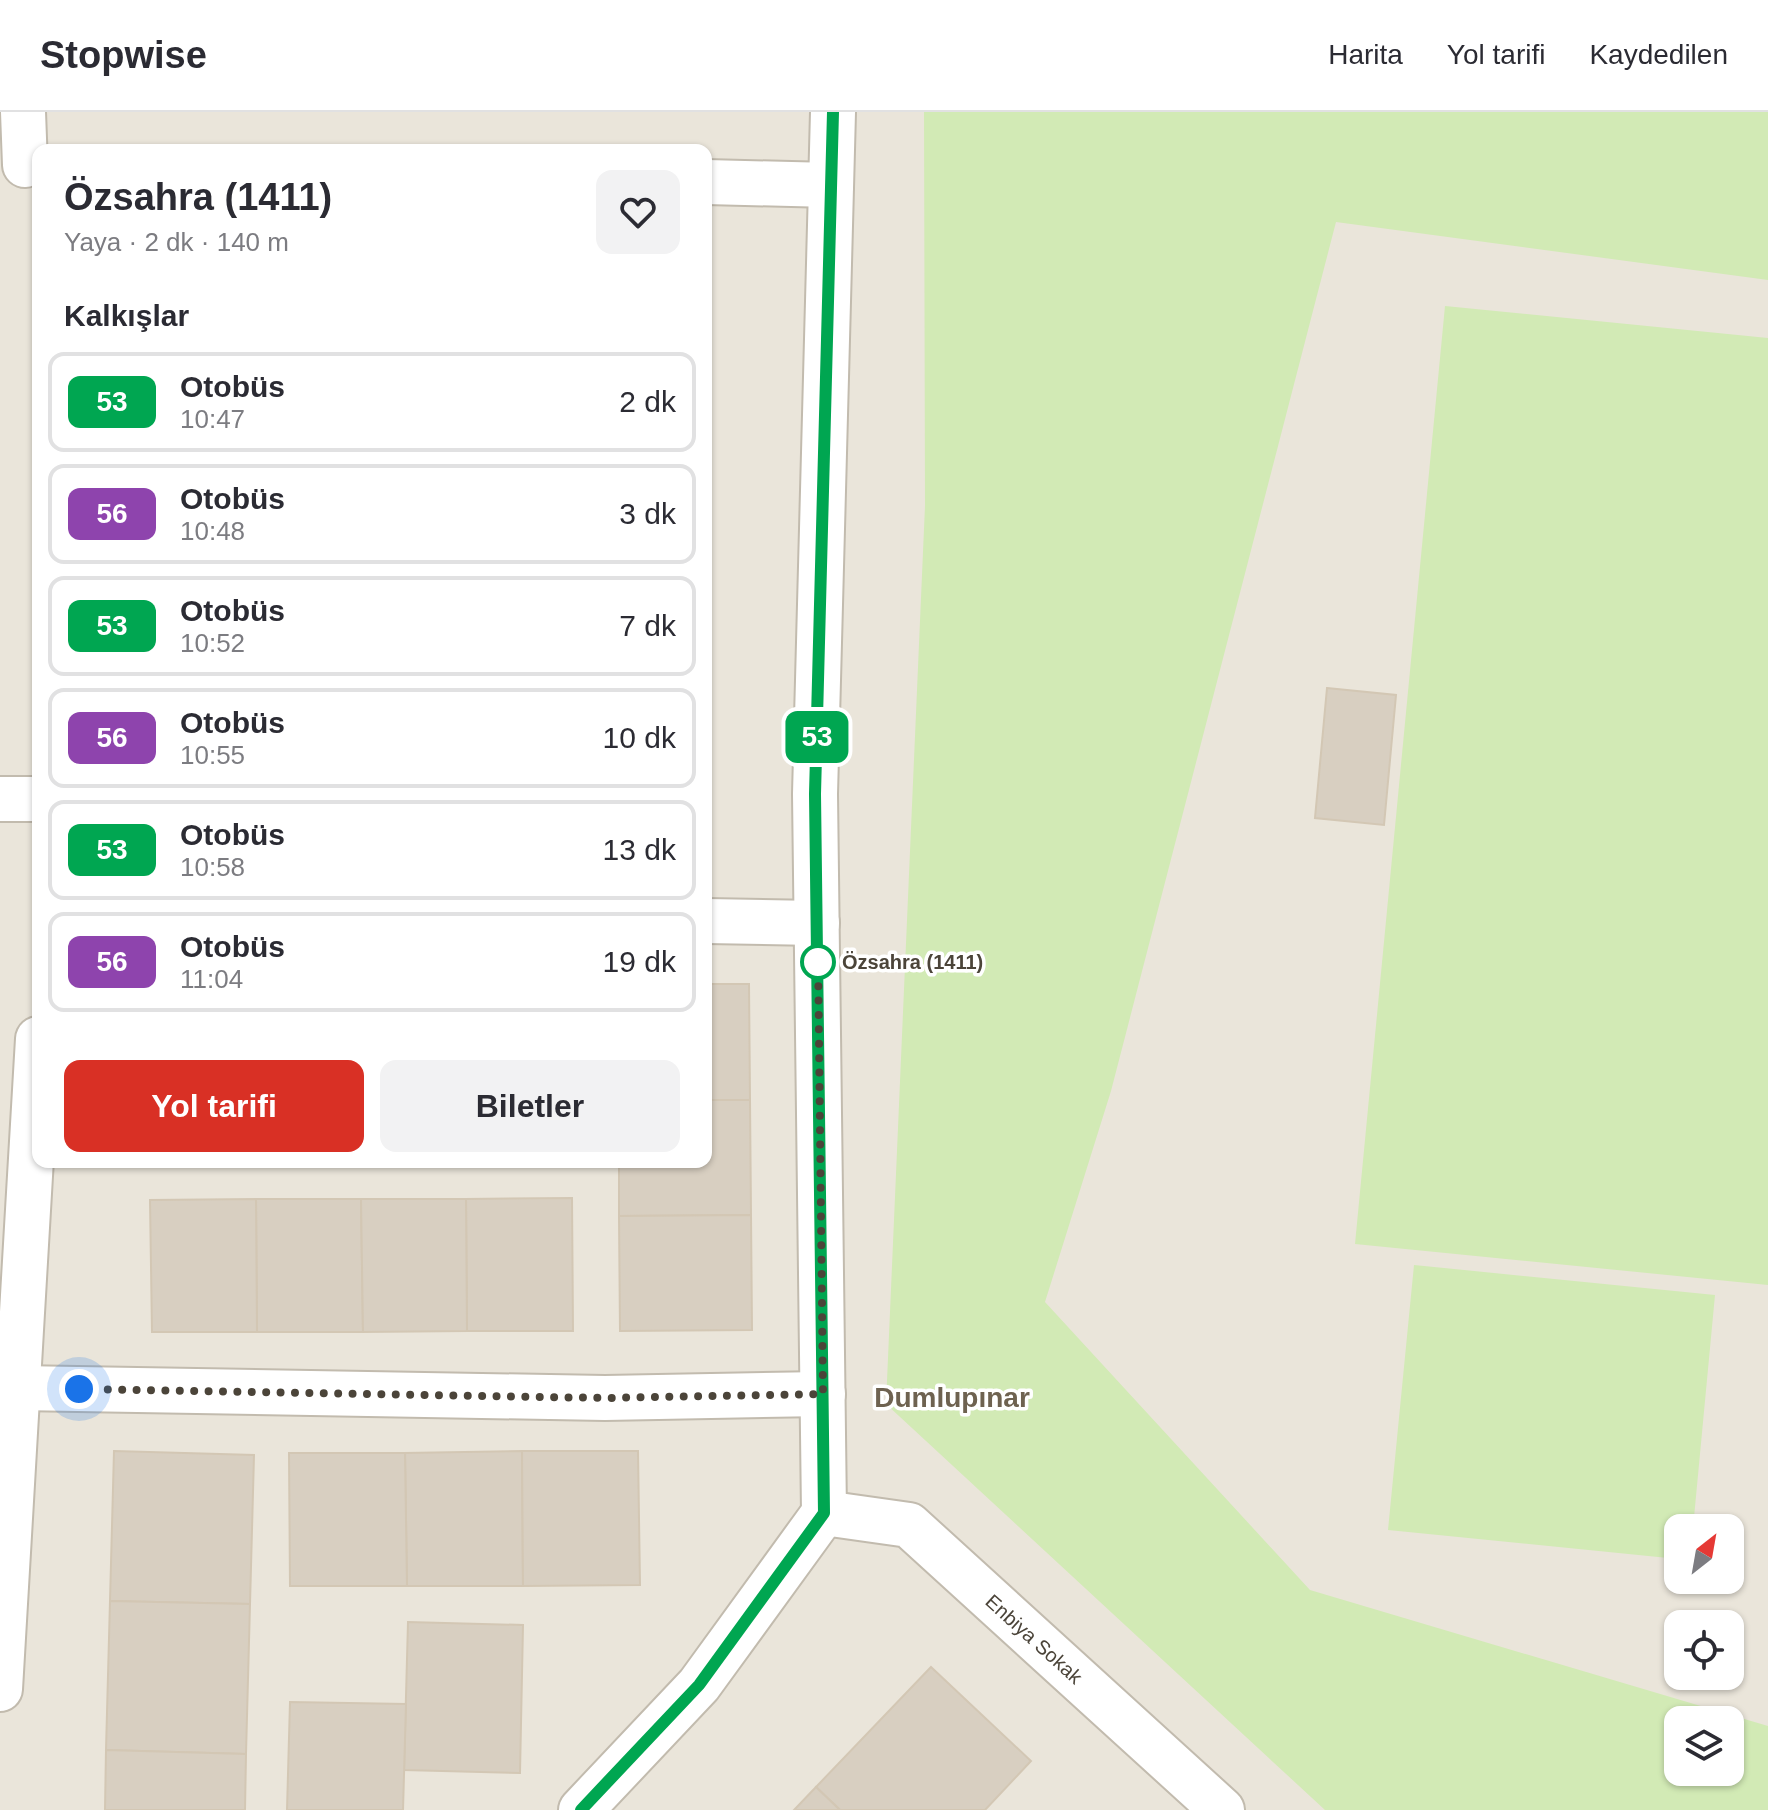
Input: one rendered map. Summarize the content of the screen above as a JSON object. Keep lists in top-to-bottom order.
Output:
{
  "streets": {
    "street": ["Enbiya Sokak"]
  },
  "districts": ["Dumlupınar"],
  "places": ["Özsahra (1411)"],
  "lines": ["bus line 53"],
  "north": "top right",
  "page": {
    "header": "Stopwise",
    "nav": ["Harita", "Yol tarifi", "Kaydedilen"],
    "on_map": "53",
    "heading": [
      ["Özsahra (1411)", "Yaya · 2 dk · 140 m"],
      "Kalkışlar"
    ],
    "list": [
      {
        "mark": "53",
        "name": "Otobüs",
        "note": "10:47",
        "value": "2 dk"
      },
      {
        "mark": "56",
        "name": "Otobüs",
        "note": "10:48",
        "value": "3 dk"
      },
      {
        "mark": "53",
        "name": "Otobüs",
        "note": "10:52",
        "value": "7 dk"
      },
      {
        "mark": "56",
        "name": "Otobüs",
        "note": "10:55",
        "value": "10 dk"
      },
      {
        "mark": "53",
        "name": "Otobüs",
        "note": "10:58",
        "value": "13 dk"
      },
      {
        "mark": "56",
        "name": "Otobüs",
        "note": "11:04",
        "value": "19 dk"
      }
    ],
    "buttons": ["Yol tarifi", "Biletler"]
  }
}
